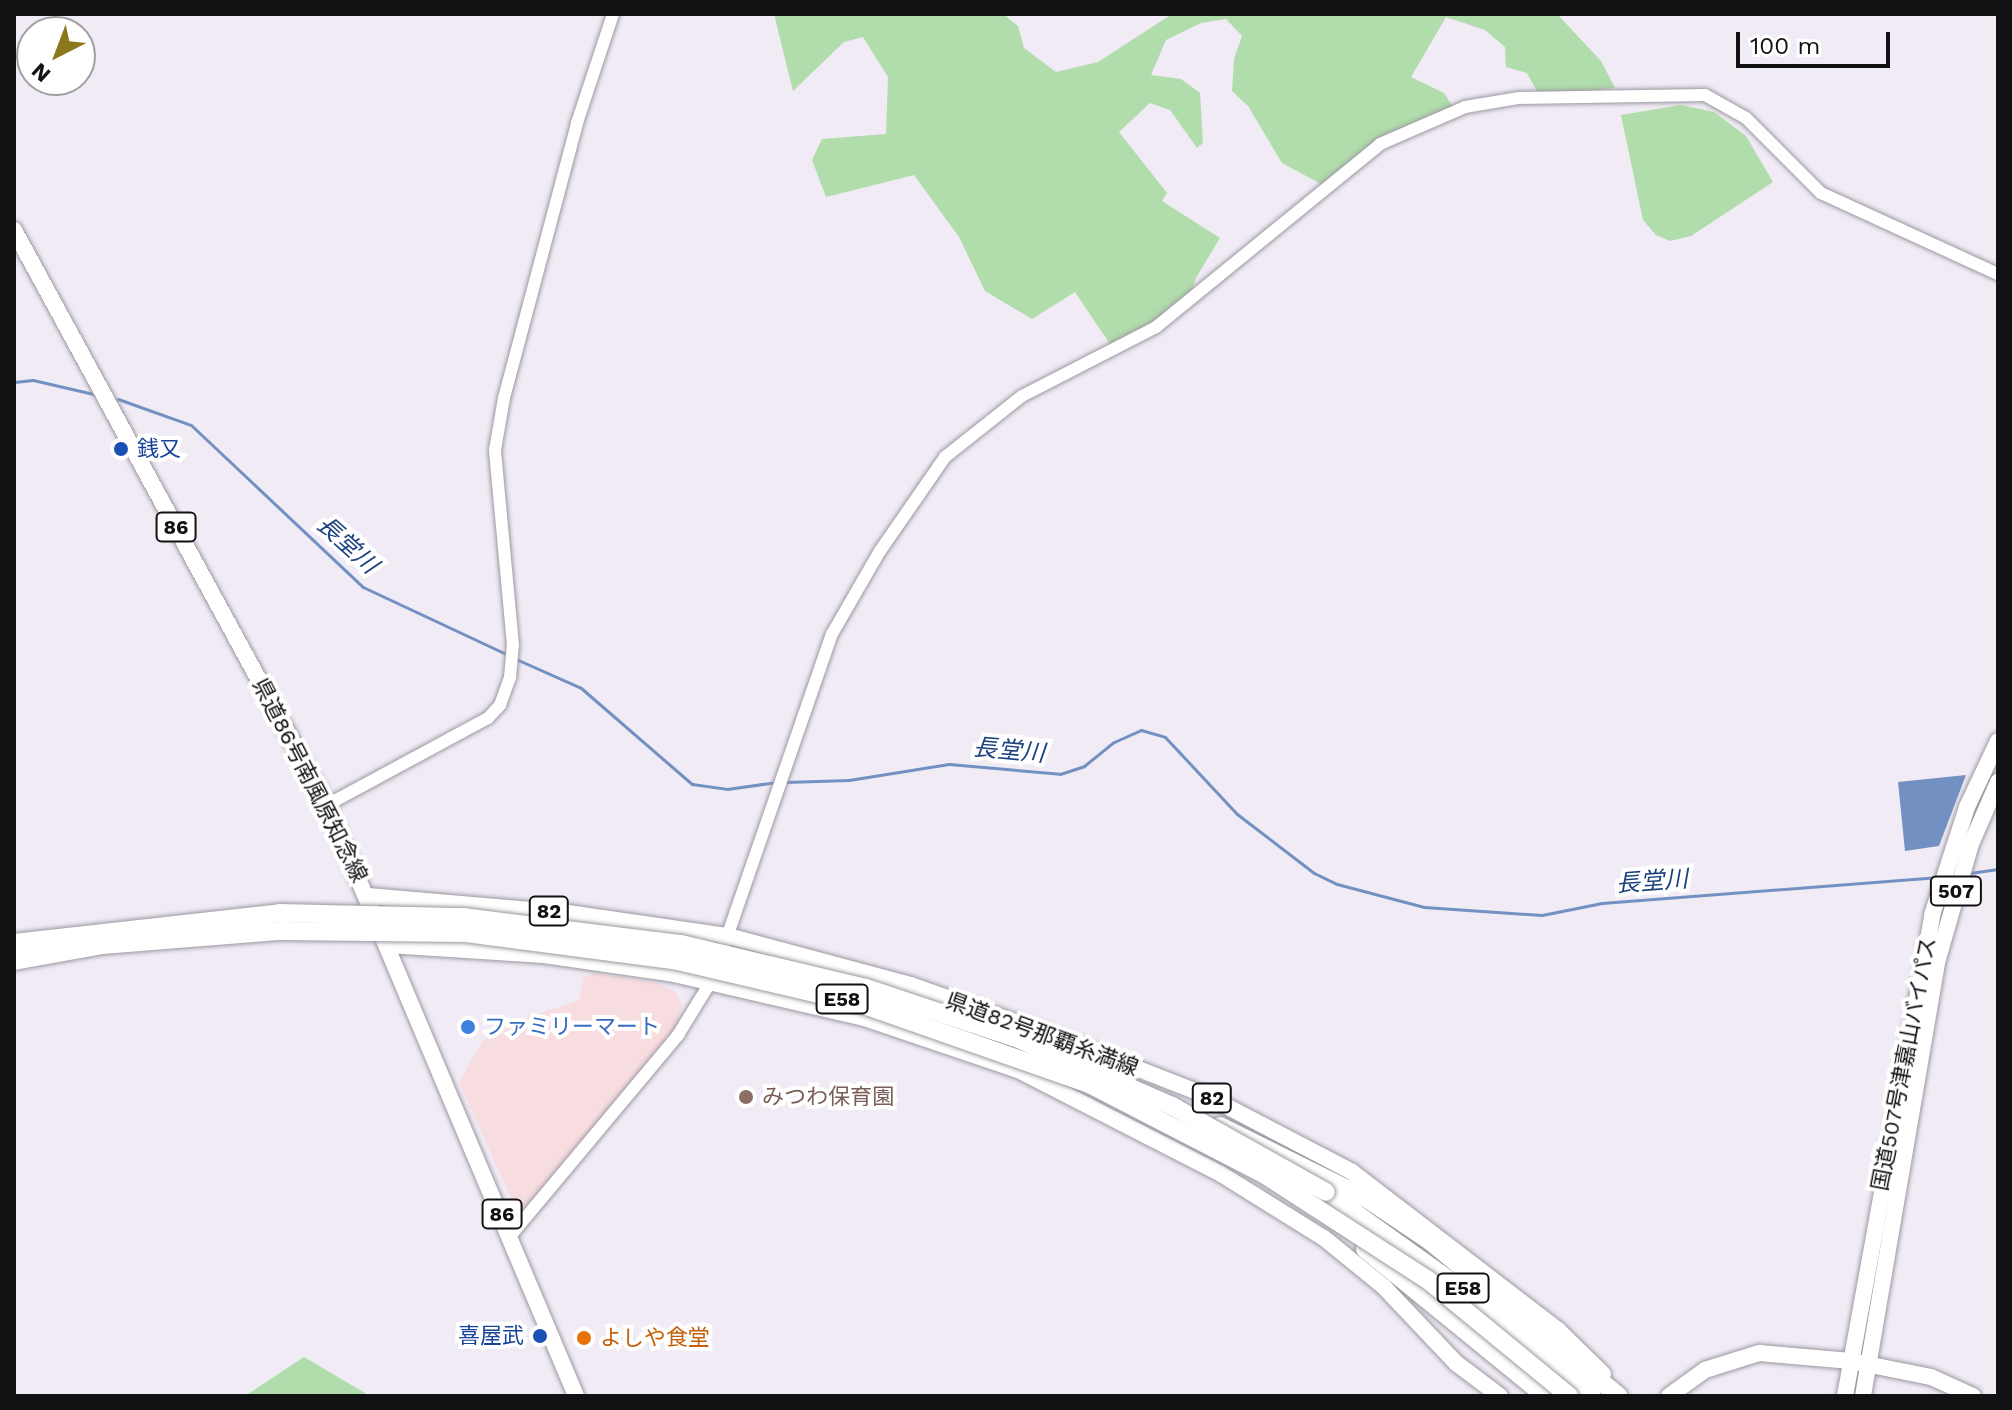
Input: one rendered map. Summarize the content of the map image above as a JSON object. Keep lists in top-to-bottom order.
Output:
{
  "streets": {
    "highway": ["E58"],
    "main road": [
      "86",
      "県道86号南風原知念線",
      "507",
      "82",
      "県道82号那覇糸満線",
      "国道507号津嘉山バイパス"
    ]
  },
  "crossings": [
    ["県道86号南風原知念線", "県道82号那覇糸満線"]
  ],
  "water": ["長堂川"],
  "places": [
    "銭又",
    "ファミリーマート",
    "みつわ保育園",
    "喜屋武",
    "よしや食堂"
  ],
  "scale_bar": "100 m",
  "north": "bottom left"
}
